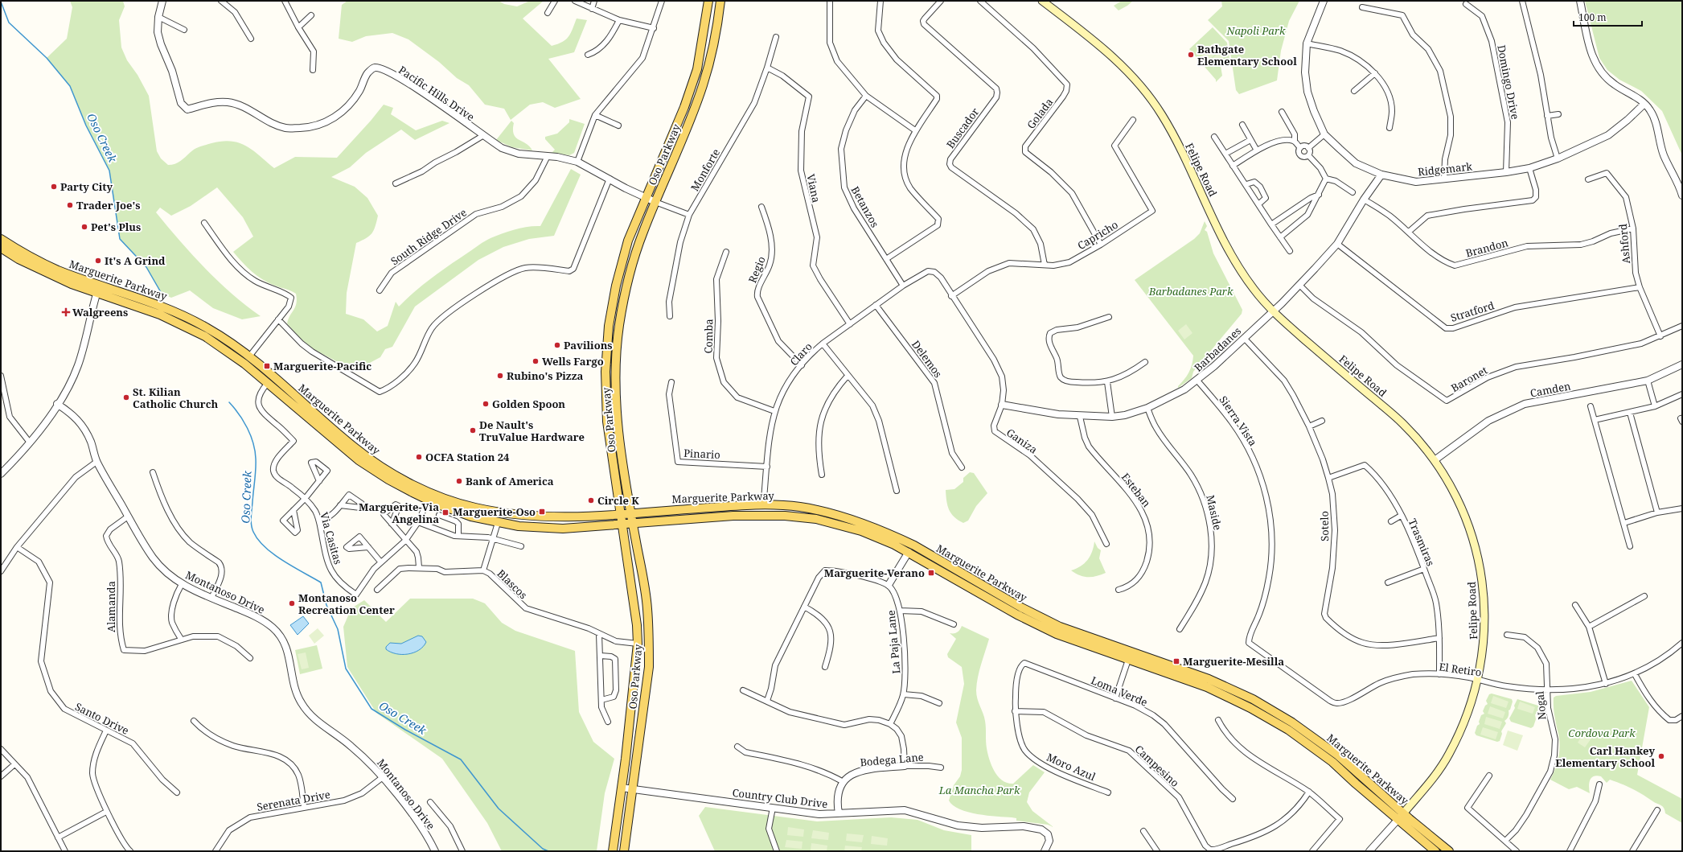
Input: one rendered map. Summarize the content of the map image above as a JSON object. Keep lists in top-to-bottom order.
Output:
{
  "streets": {
    "main road": ["Oso Parkway", "Felipe Road", "Marguerite Parkway"],
    "street": [
      "Domingo Drive",
      "Pacific Hills Drive",
      "Golada",
      "Buscador",
      "Ridgemark",
      "Monforte",
      "Viana",
      "Betanzos",
      "Capricho",
      "South Ridge Drive",
      "Ashford",
      "Brandon",
      "Regio",
      "Stratford",
      "Comba",
      "Barbadanes",
      "Claro",
      "Delemos",
      "Baronet",
      "Camden",
      "Sierra Vista",
      "Ganiza",
      "Pinario",
      "Esteban",
      "Maside",
      "Sotelo",
      "Via Casitas",
      "Trasmiras",
      "Blascos",
      "Montanoso Drive",
      "Alamanda",
      "La Paja Lane",
      "El Retiro",
      "Loma Verde",
      "Nogal",
      "Santo Drive",
      "Bodega Lane",
      "Campesino",
      "Moro Azul",
      "Country Club Drive",
      "Serenata Drive"
    ]
  },
  "crossings": [
    ["Domingo Drive", "Ridgemark"],
    ["Pacific Hills Drive", "Oso Parkway"],
    ["Pacific Hills Drive", "South Ridge Drive"],
    ["Golada", "Capricho"],
    ["Buscador", "Capricho"],
    ["Oso Parkway", "Marguerite Parkway"],
    ["Oso Parkway", "Blascos"],
    ["Oso Parkway", "Country Club Drive"],
    ["Ridgemark", "Barbadanes"],
    ["Monforte", "Viana"],
    ["Felipe Road", "Marguerite Parkway"],
    ["Felipe Road", "Barbadanes"],
    ["Felipe Road", "Camden"],
    ["Felipe Road", "El Retiro"],
    ["Viana", "Claro"],
    ["Betanzos", "Claro"],
    ["Capricho", "Ganiza"],
    ["Ashford", "Brandon"],
    ["Ashford", "Stratford"],
    ["Ashford", "Baronet"],
    ["Brandon", "Barbadanes"],
    ["Regio", "Claro"],
    ["Marguerite Parkway", "Claro"],
    ["Marguerite Parkway", "Via Casitas"],
    ["Stratford", "Barbadanes"],
    ["Comba", "Claro"],
    ["Barbadanes", "Baronet"],
    ["Barbadanes", "Sierra Vista"],
    ["Barbadanes", "Ganiza"],
    ["Barbadanes", "Esteban"],
    ["Barbadanes", "Maside"],
    ["Barbadanes", "Sotelo"],
    ["Claro", "Delemos"],
    ["Claro", "Ganiza"],
    ["Claro", "Pinario"],
    ["Sierra Vista", "El Retiro"],
    ["Sotelo", "Trasmiras"],
    ["Trasmiras", "El Retiro"],
    ["Montanoso Drive", "Alamanda"],
    ["Montanoso Drive", "Serenata Drive"],
    ["El Retiro", "Nogal"],
    ["Loma Verde", "Moro Azul"],
    ["Bodega Lane", "Country Club Drive"],
    ["Campesino", "Moro Azul"]
  ],
  "water": ["Oso Creek"],
  "parks": [
    "Napoli Park",
    "Barbadanes Park",
    "Cordova Park",
    "La Mancha Park"
  ],
  "places": {
    "other": [
      "Bathgate Elementary School",
      "Party City",
      "Trader Joe's",
      "Pet's Plus",
      "It's A Grind",
      "Pavilions",
      "Wells Fargo",
      "Rubino's Pizza",
      "St. Kilian Catholic Church",
      "Golden Spoon",
      "De Nault's TruValue Hardware",
      "OCFA Station 24",
      "Bank of America",
      "Circle K",
      "Montanoso Recreation Center",
      "Carl Hankey Elementary School"
    ],
    "health": ["Walgreens"],
    "transit": [
      "Marguerite-Pacific",
      "Marguerite-Oso",
      "Marguerite-Via Angelina",
      "Marguerite-Verano",
      "Marguerite-Mesilla"
    ]
  },
  "scale_bar": "100 m"
}
